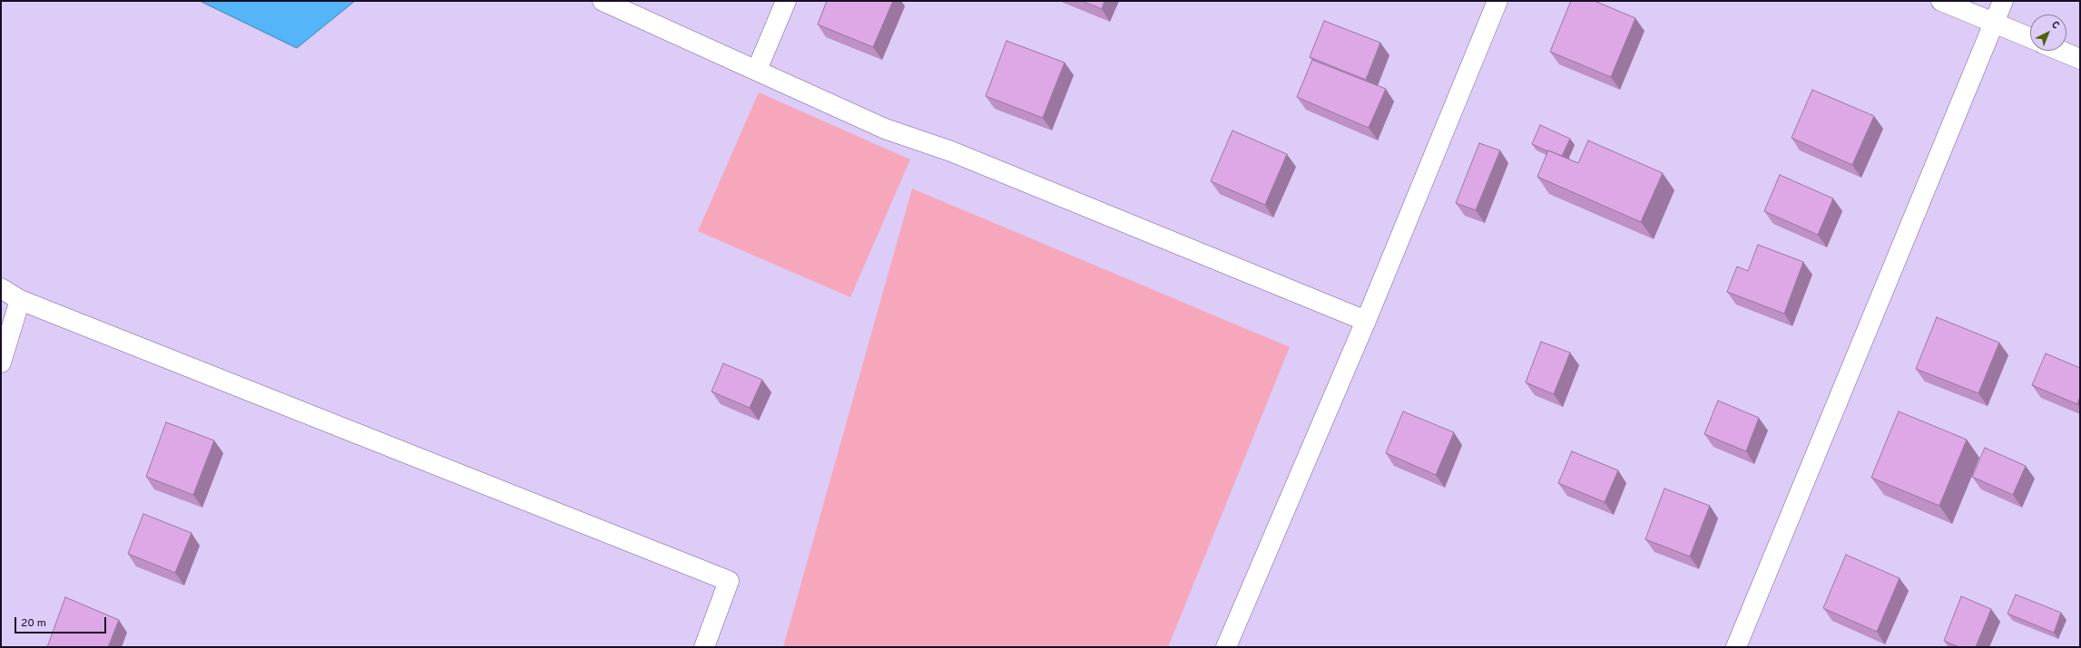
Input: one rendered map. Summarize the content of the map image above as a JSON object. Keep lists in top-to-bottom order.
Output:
{
  "scale_bar": "20 m",
  "north": "top right"
}
